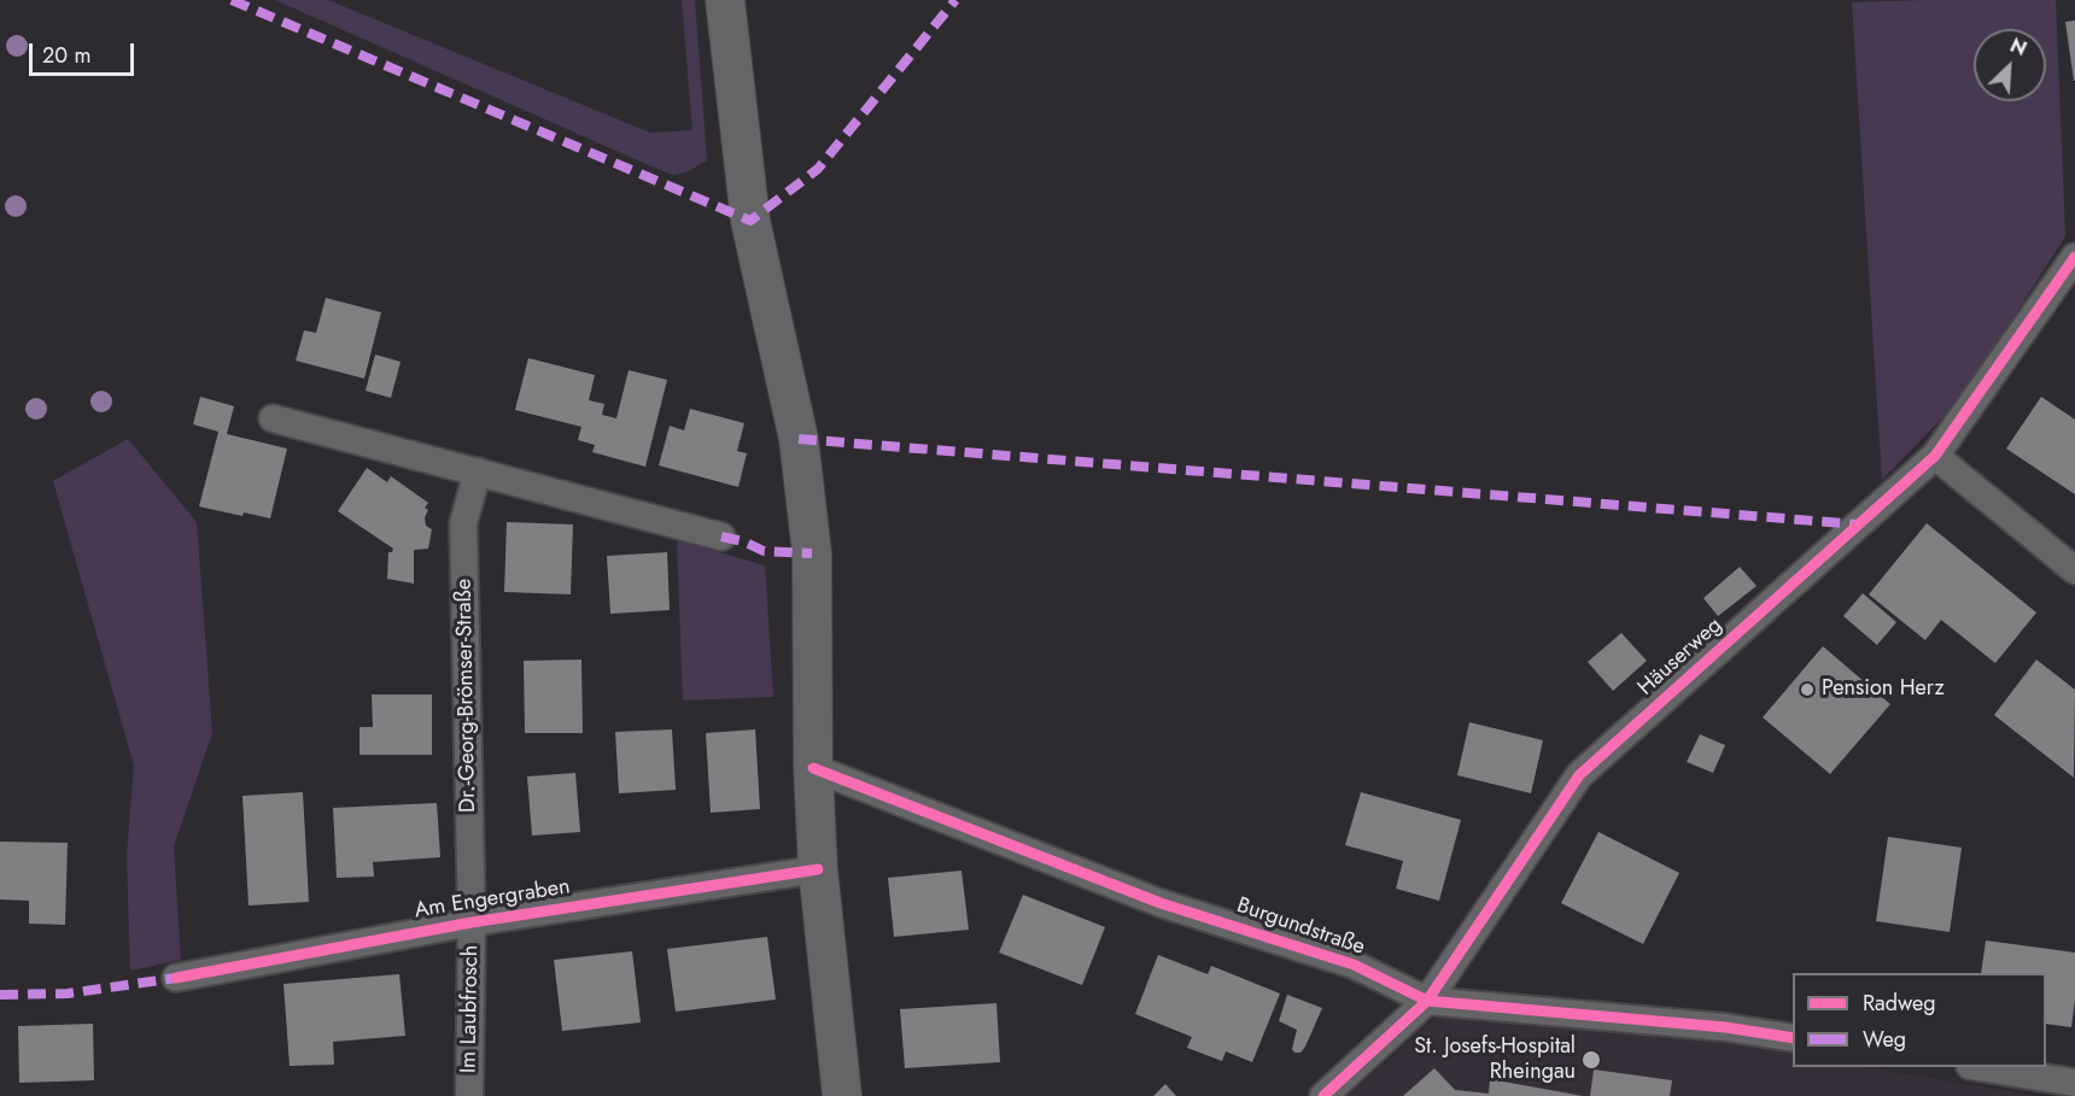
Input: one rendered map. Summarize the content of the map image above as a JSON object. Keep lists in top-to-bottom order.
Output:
{
  "streets": {
    "street": [
      "Häuserweg",
      "Dr.-Georg-Brömser-Straße",
      "Am Engergraben",
      "Burgundstraße",
      "Im Laubfrosch"
    ]
  },
  "crossings": [
    ["Häuserweg", "Burgundstraße"],
    ["Dr.-Georg-Brömser-Straße", "Am Engergraben"],
    ["Dr.-Georg-Brömser-Straße", "Im Laubfrosch"],
    ["Am Engergraben", "Im Laubfrosch"]
  ],
  "places": ["Pension Herz", "St. Josefs-Hospital Rheingau"],
  "legend": ["Radweg", "Weg"],
  "scale_bar": "20 m",
  "north": "top right"
}
